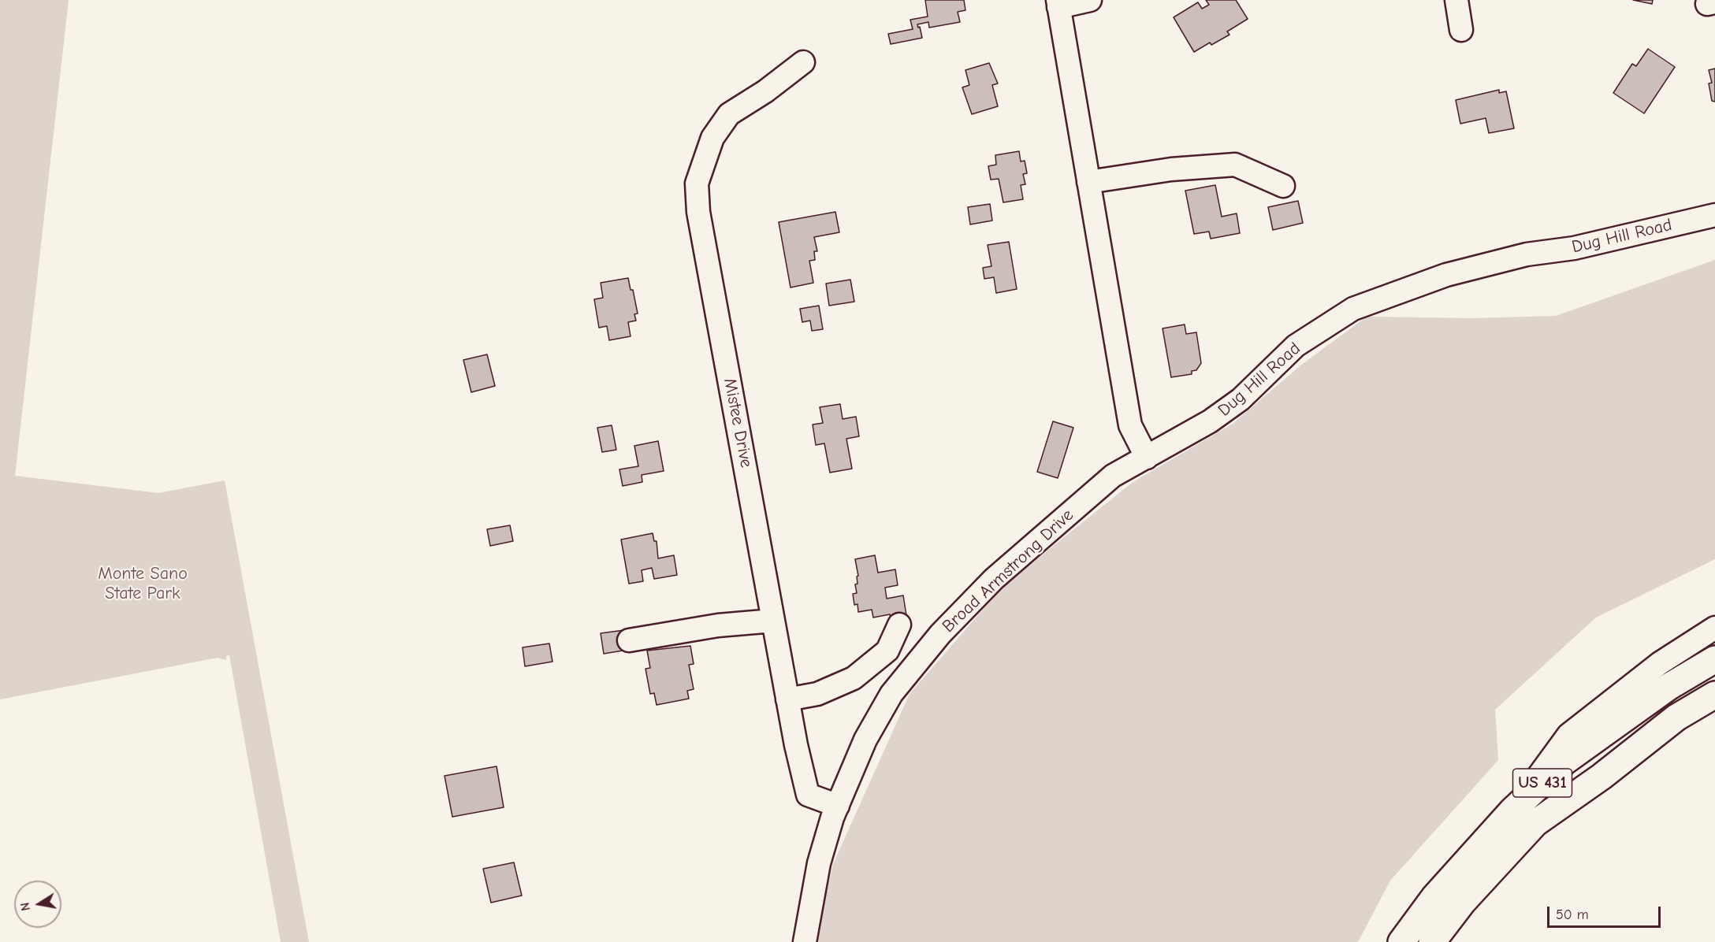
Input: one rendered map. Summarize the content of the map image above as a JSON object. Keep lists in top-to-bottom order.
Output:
{
  "streets": {
    "highway": ["US 431"],
    "street": ["Dug Hill Road", "Mistee Drive", "Broad Armstrong Drive"]
  },
  "crossings": [
    ["Dug Hill Road", "Broad Armstrong Drive"],
    ["Mistee Drive", "Broad Armstrong Drive"]
  ],
  "parks": ["Monte Sano State Park"],
  "scale_bar": "50 m",
  "north": "left"
}
